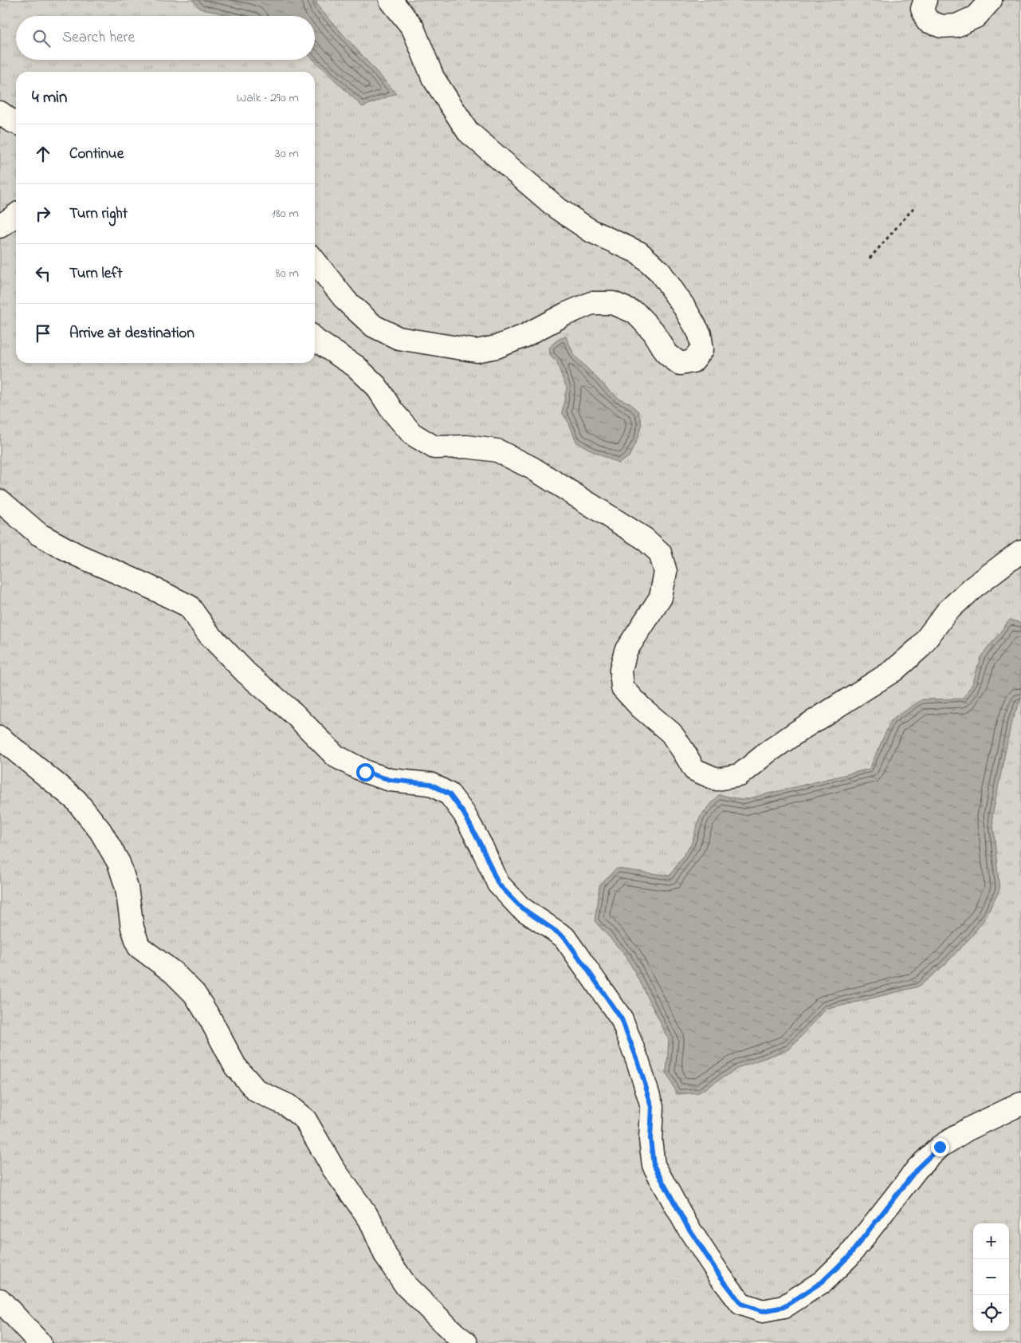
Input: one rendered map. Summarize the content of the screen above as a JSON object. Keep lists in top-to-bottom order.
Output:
{
  "page": {
    "search": "Search here",
    "heading": ["4 min", "Walk · 290 m"],
    "list": [
      ["Continue", "30 m"],
      ["Turn right", "180 m"],
      ["Turn left", "80 m"],
      "Arrive at destination"
    ],
    "map_buttons": ["+", "−"]
  }
}
